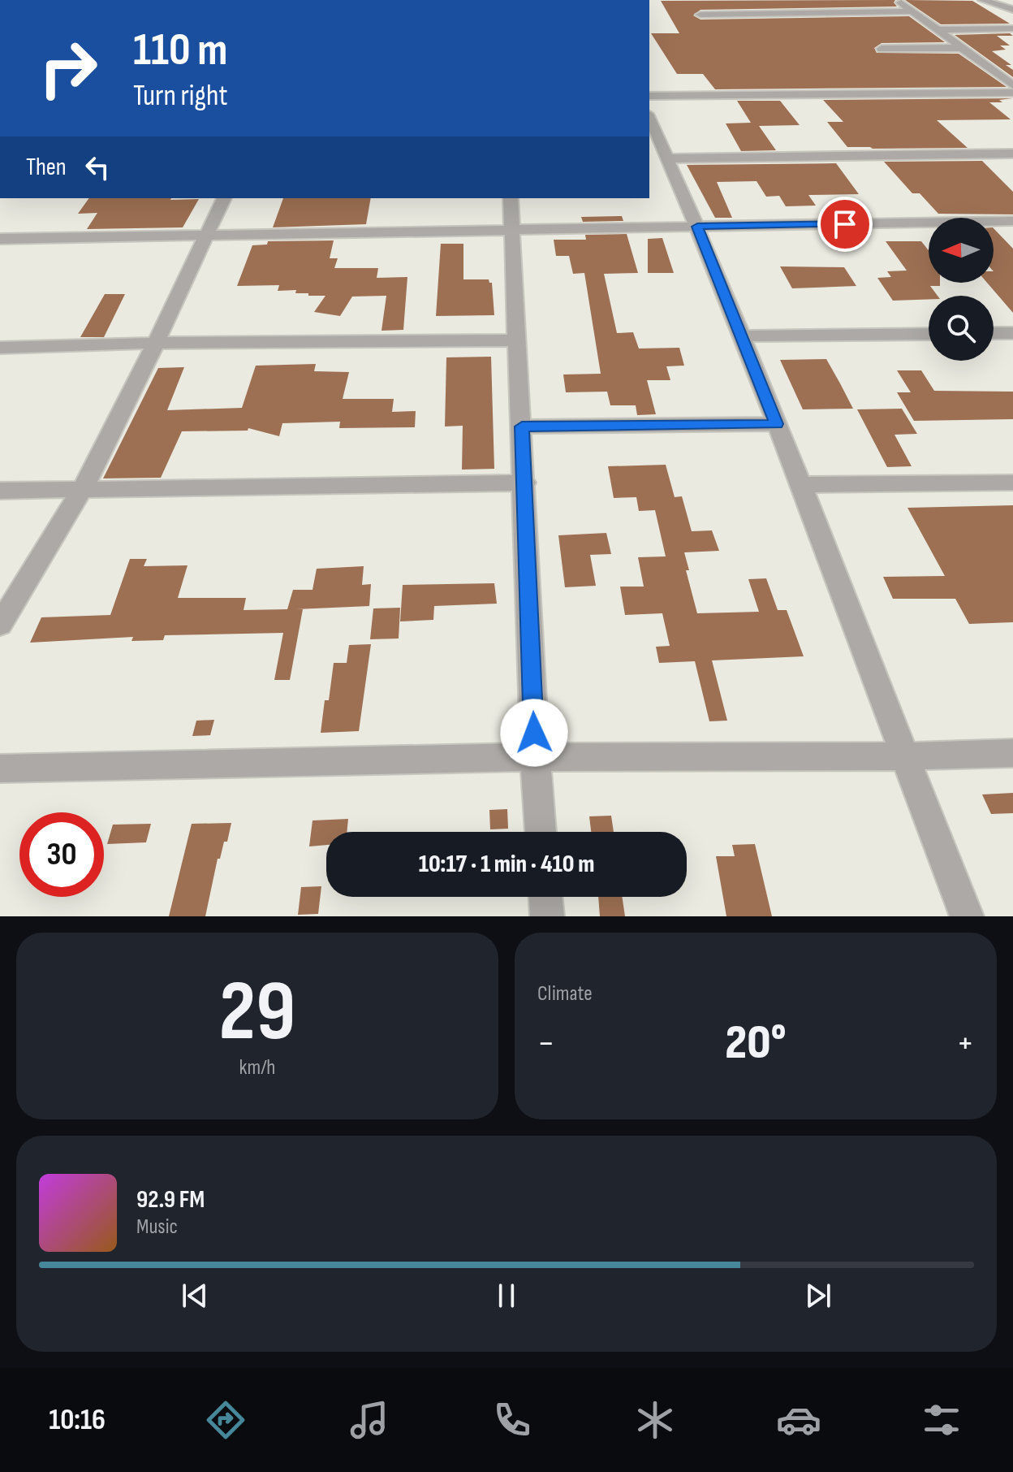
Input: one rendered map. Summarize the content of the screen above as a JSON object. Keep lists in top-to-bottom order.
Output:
{
  "north": "left",
  "page": {
    "turn": ["110 m", "Turn right"],
    "then": "Then",
    "limit": "30",
    "trip": "10:17 · 1 min · 410 m",
    "tile": [
      ["29", "km/h"],
      "Climate"
    ],
    "heat": ["−", "20°", "+"],
    "song": ["92.9 FM", "Music"],
    "tabs": "10:16"
  }
}
